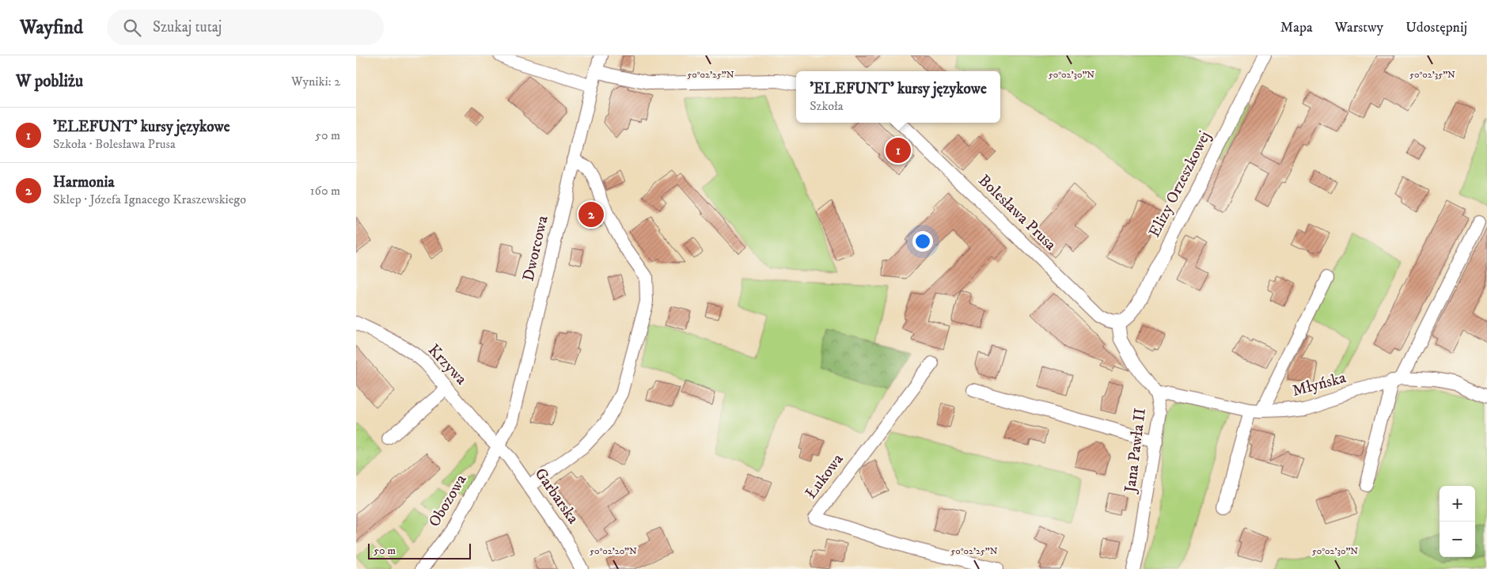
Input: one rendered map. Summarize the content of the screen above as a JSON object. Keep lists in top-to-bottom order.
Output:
{
  "streets": {
    "street": [
      "Elizy Orzeszkowej",
      "Bolesława Prusa",
      "Dworcowa",
      "Krzywa",
      "Młyńska",
      "Jana Pawła II",
      "Łukowa",
      "Garbarska",
      "Obozowa"
    ]
  },
  "crossings": [
    ["Elizy Orzeszkowej", "Bolesława Prusa"],
    ["Elizy Orzeszkowej", "Jana Pawła II"],
    ["Bolesława Prusa", "Jana Pawła II"],
    ["Dworcowa", "Krzywa"],
    ["Dworcowa", "Garbarska"],
    ["Dworcowa", "Obozowa"],
    ["Krzywa", "Garbarska"],
    ["Krzywa", "Obozowa"],
    ["Młyńska", "Jana Pawła II"],
    ["Garbarska", "Obozowa"]
  ],
  "scale_bar": "50 m",
  "page": {
    "header": "Wayfind",
    "search": "Szukaj tutaj",
    "nav": ["Mapa", "Warstwy", "Udostępnij"],
    "heading": ["W pobliżu", "Wyniki: 2"],
    "popup": ["'ELEFUNT' kursy językowe", "Szkoła"],
    "list": [
      {
        "mark": "1",
        "name": "'ELEFUNT' kursy językowe",
        "note": "Szkoła · Bolesława Prusa",
        "value": "50 m"
      },
      {
        "mark": "2",
        "name": "Harmonia",
        "note": "Sklep · Józefa Ignacego Kraszewskiego",
        "value": "160 m"
      }
    ],
    "pins": ["1", "2"],
    "map_buttons": ["+", "−"],
    "scale": "50 m"
  },
  "coordinates": [
    "50°02'25\"N",
    "50°02'30\"N",
    "50°02'35\"N",
    "50°02'20\"N"
  ]
}
